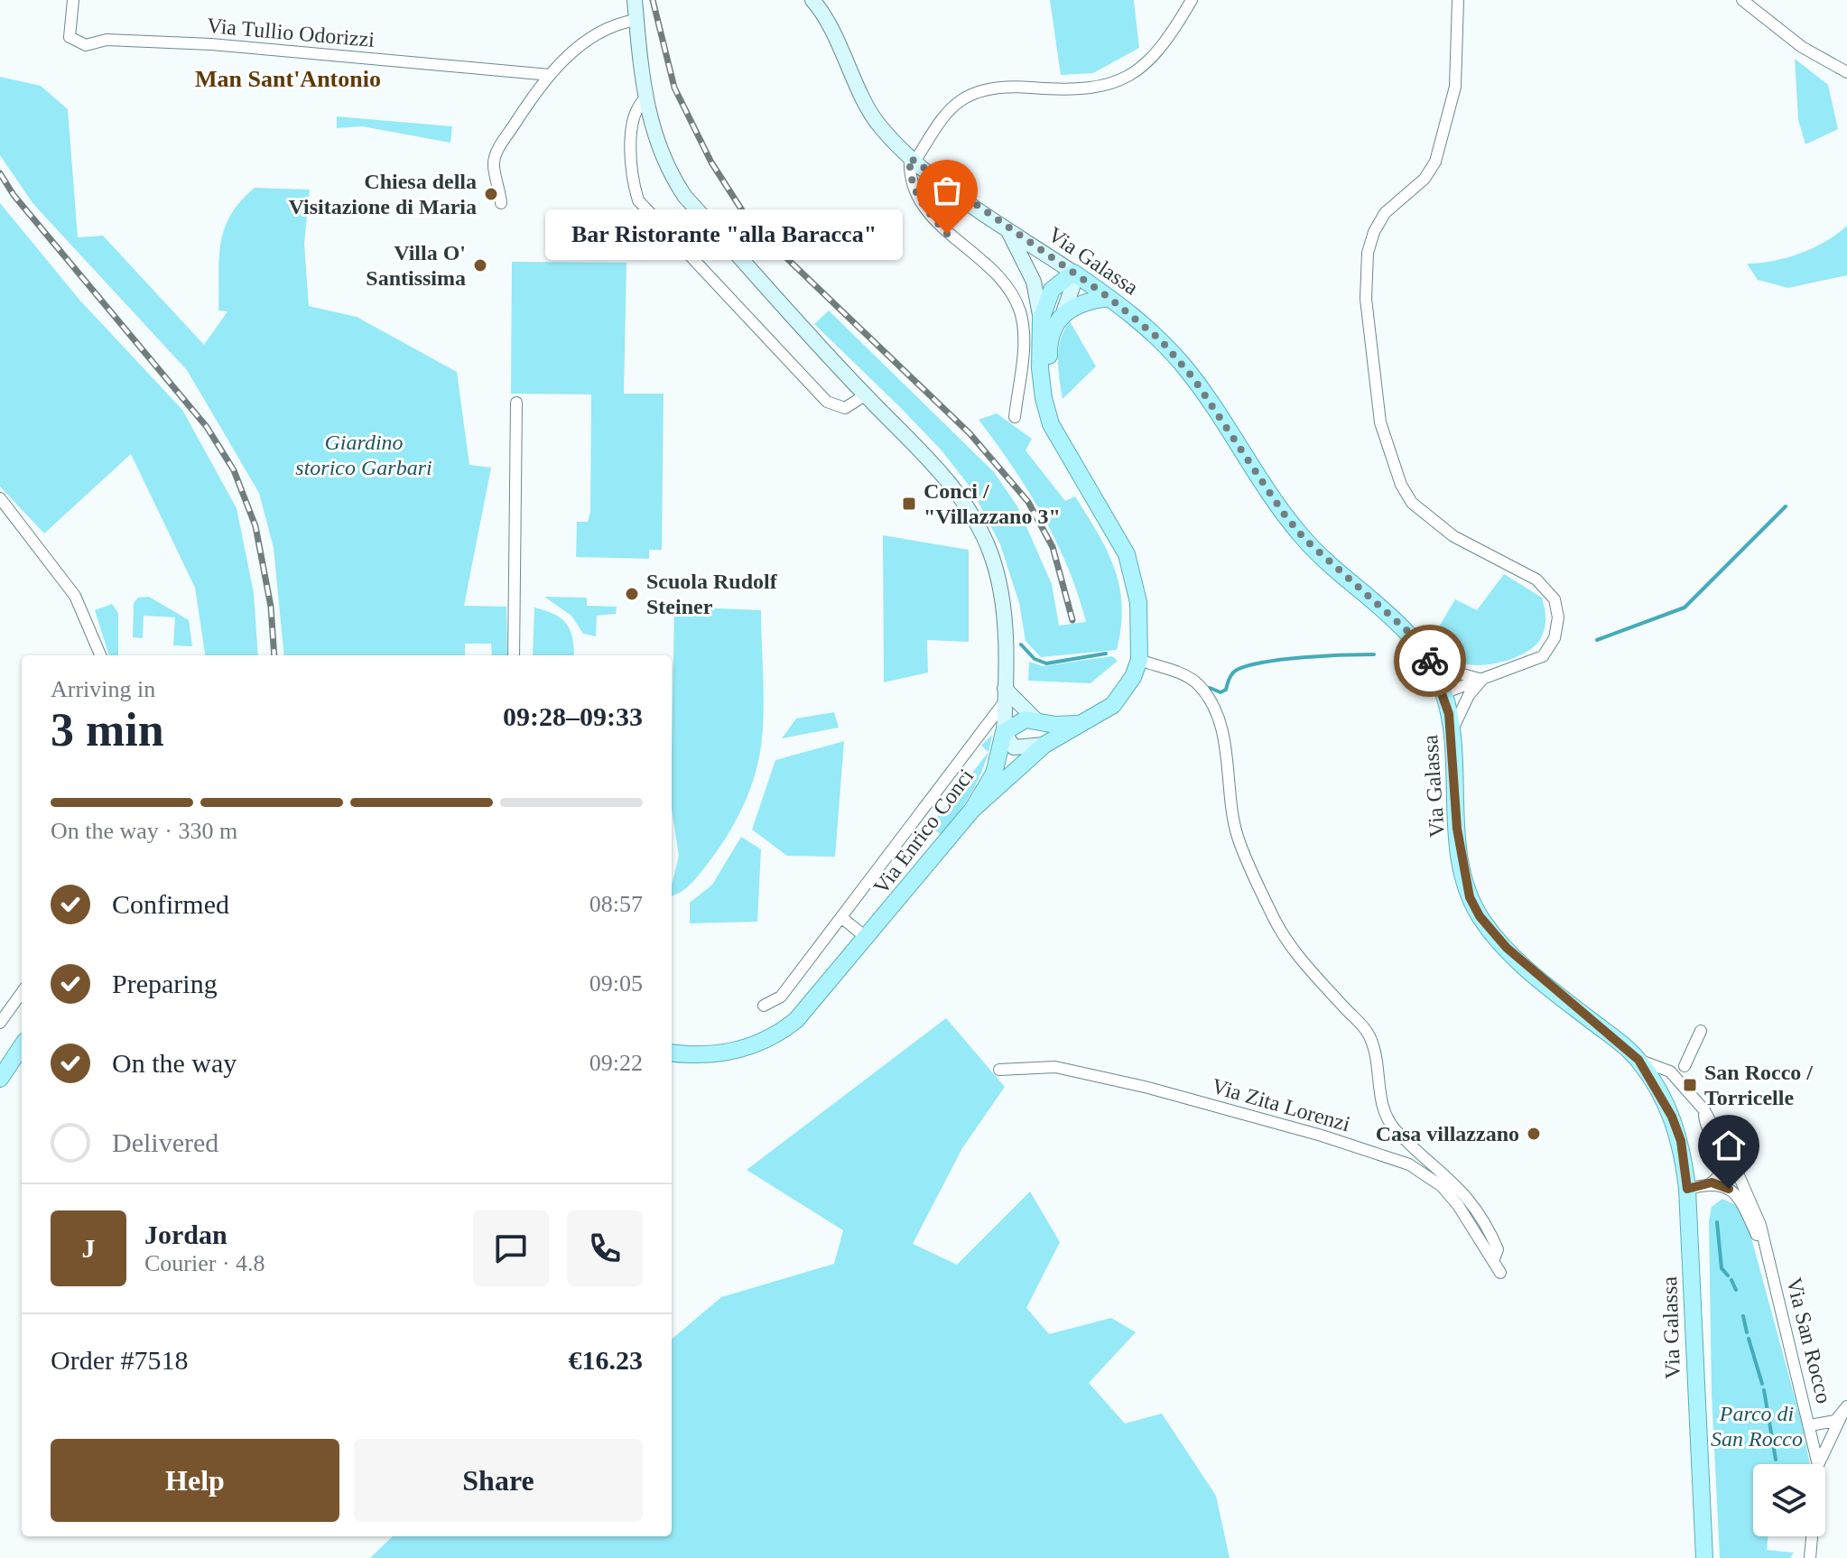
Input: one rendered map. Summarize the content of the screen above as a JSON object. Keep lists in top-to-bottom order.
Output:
{
  "streets": {
    "main road": ["Via Galassa", "Via Enrico Conci"],
    "street": ["Via Tullio Odorizzi", "Via Zita Lorenzi", "Via San Rocco"]
  },
  "crossings": [
    ["Via Galassa", "Via San Rocco"]
  ],
  "districts": ["Man Sant'Antonio"],
  "parks": ["Giardino storico Garbari", "Parco di San Rocco"],
  "places": {
    "other": [
      "Chiesa della Visitazione di Maria",
      "Bar Ristorante \"alla Baracca\"",
      "Villa O' Santissima",
      "Scuola Rudolf Steiner",
      "Casa villazzano"
    ],
    "transit": ["Conci / \"Villazzano 3\"", "San Rocco / Torricelle"]
  },
  "page": {
    "bubble": "Bar Ristorante \"alla Baracca\"",
    "heading": ["3 min", "Arriving in", "09:28–09:33"],
    "panel": [
      "Jordan",
      "Courier · 4.8",
      "Order #7518",
      "€16.23"
    ],
    "bar": "On the way · 330 m",
    "list": [
      ["Confirmed", "08:57"],
      ["Preparing", "09:05"],
      ["On the way", "09:22"],
      "Delivered"
    ],
    "round": "J",
    "buttons": ["Help", "Share"]
  }
}
